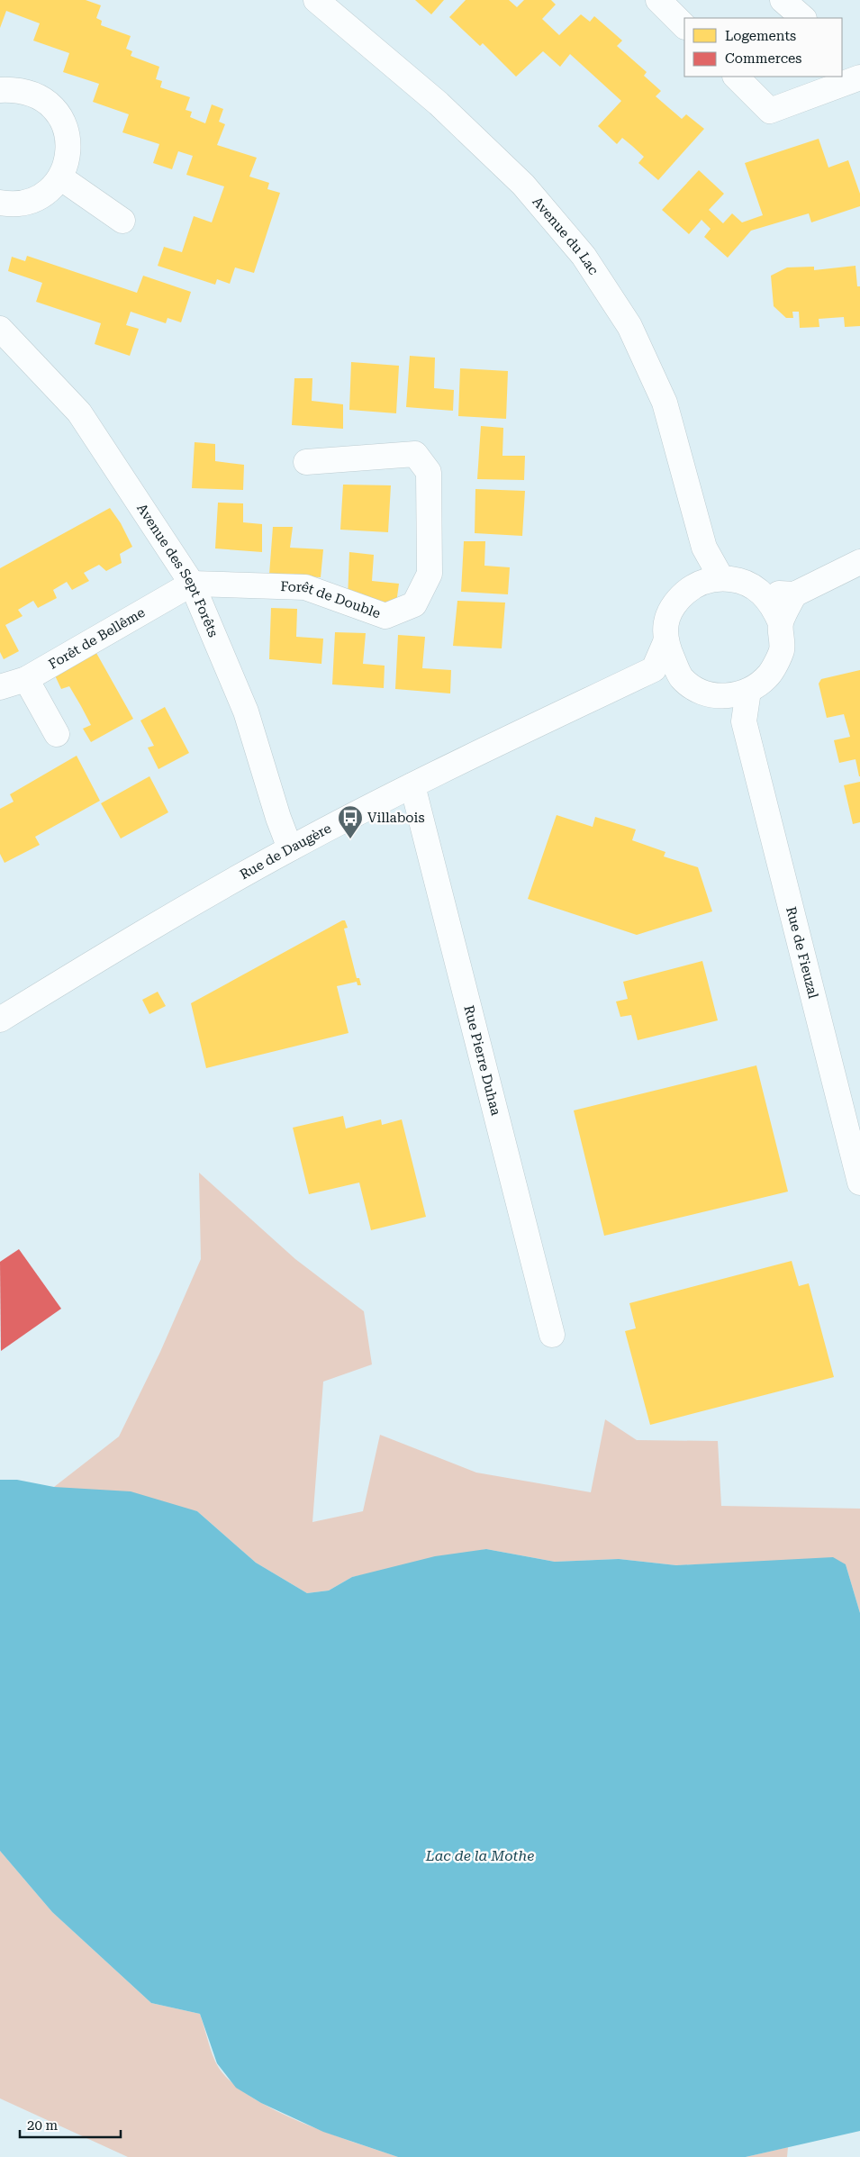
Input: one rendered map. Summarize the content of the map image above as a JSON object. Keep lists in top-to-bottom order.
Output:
{
  "streets": {
    "street": [
      "Avenue du Lac",
      "Avenue des Sept Forêts",
      "Forêt de Double",
      "Forêt de Bellême",
      "Rue de Daugère",
      "Rue de Fieuzal",
      "Rue Pierre Duhaa"
    ]
  },
  "crossings": [
    ["Avenue du Lac", "Rue de Fieuzal"],
    ["Avenue des Sept Forêts", "Forêt de Double"],
    ["Avenue des Sept Forêts", "Forêt de Bellême"],
    ["Avenue des Sept Forêts", "Rue de Daugère"],
    ["Forêt de Double", "Forêt de Bellême"],
    ["Rue de Daugère", "Rue Pierre Duhaa"]
  ],
  "water": ["Lac de la Mothe"],
  "places": {
    "bus stop": ["Villabois"]
  },
  "legend": ["Logements", "Commerces"],
  "scale_bar": "20 m"
}
